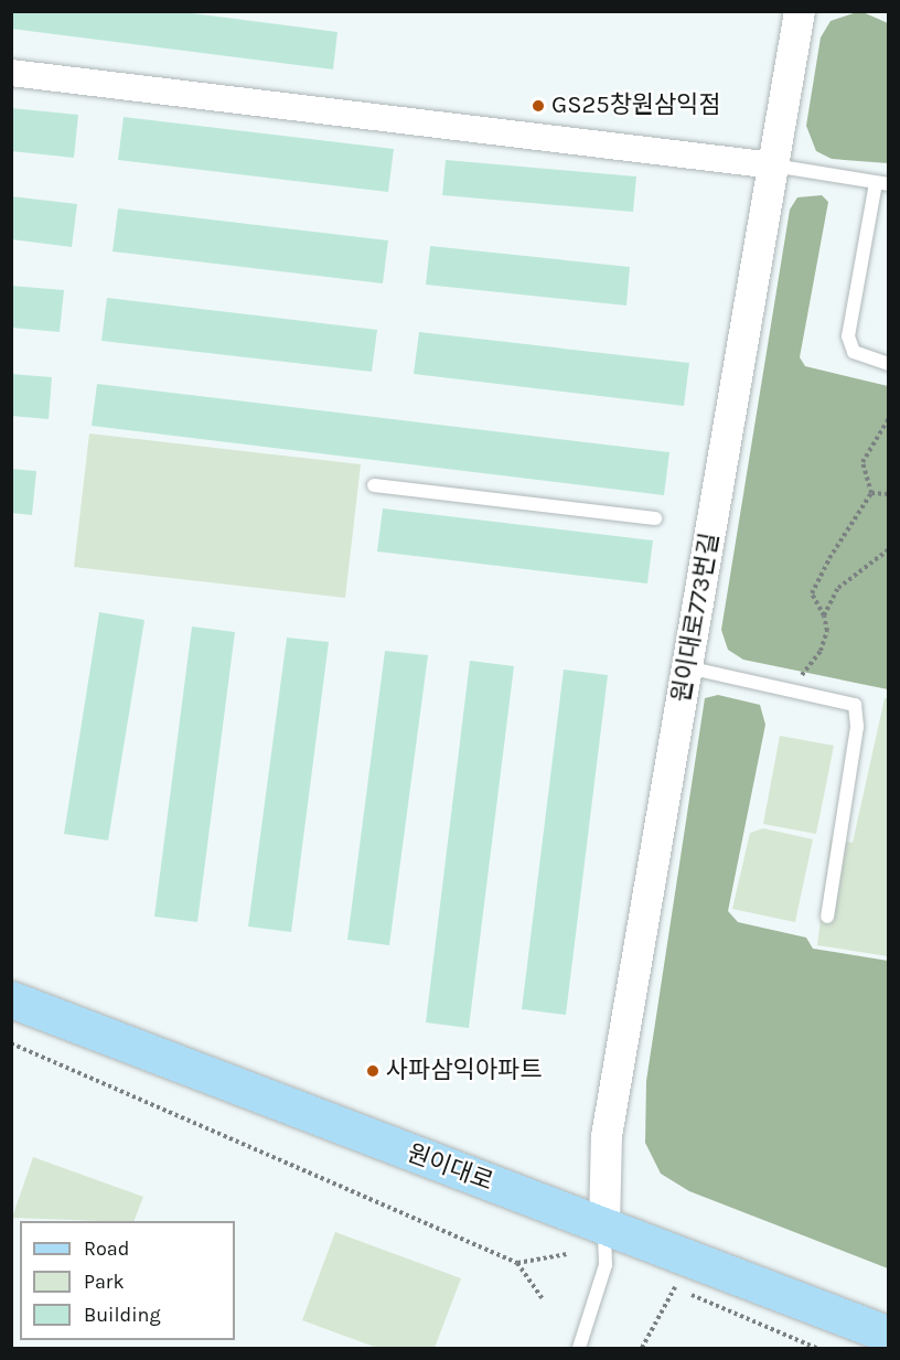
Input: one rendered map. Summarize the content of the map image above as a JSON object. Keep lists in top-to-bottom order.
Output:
{
  "streets": {
    "main road": ["원이대로"],
    "street": ["원이대로773번길"]
  },
  "crossings": [
    ["원이대로773번길", "원이대로"]
  ],
  "places": ["GS25창원삼익점", "사파삼익아파트"],
  "legend": ["Road", "Park", "Building"]
}
